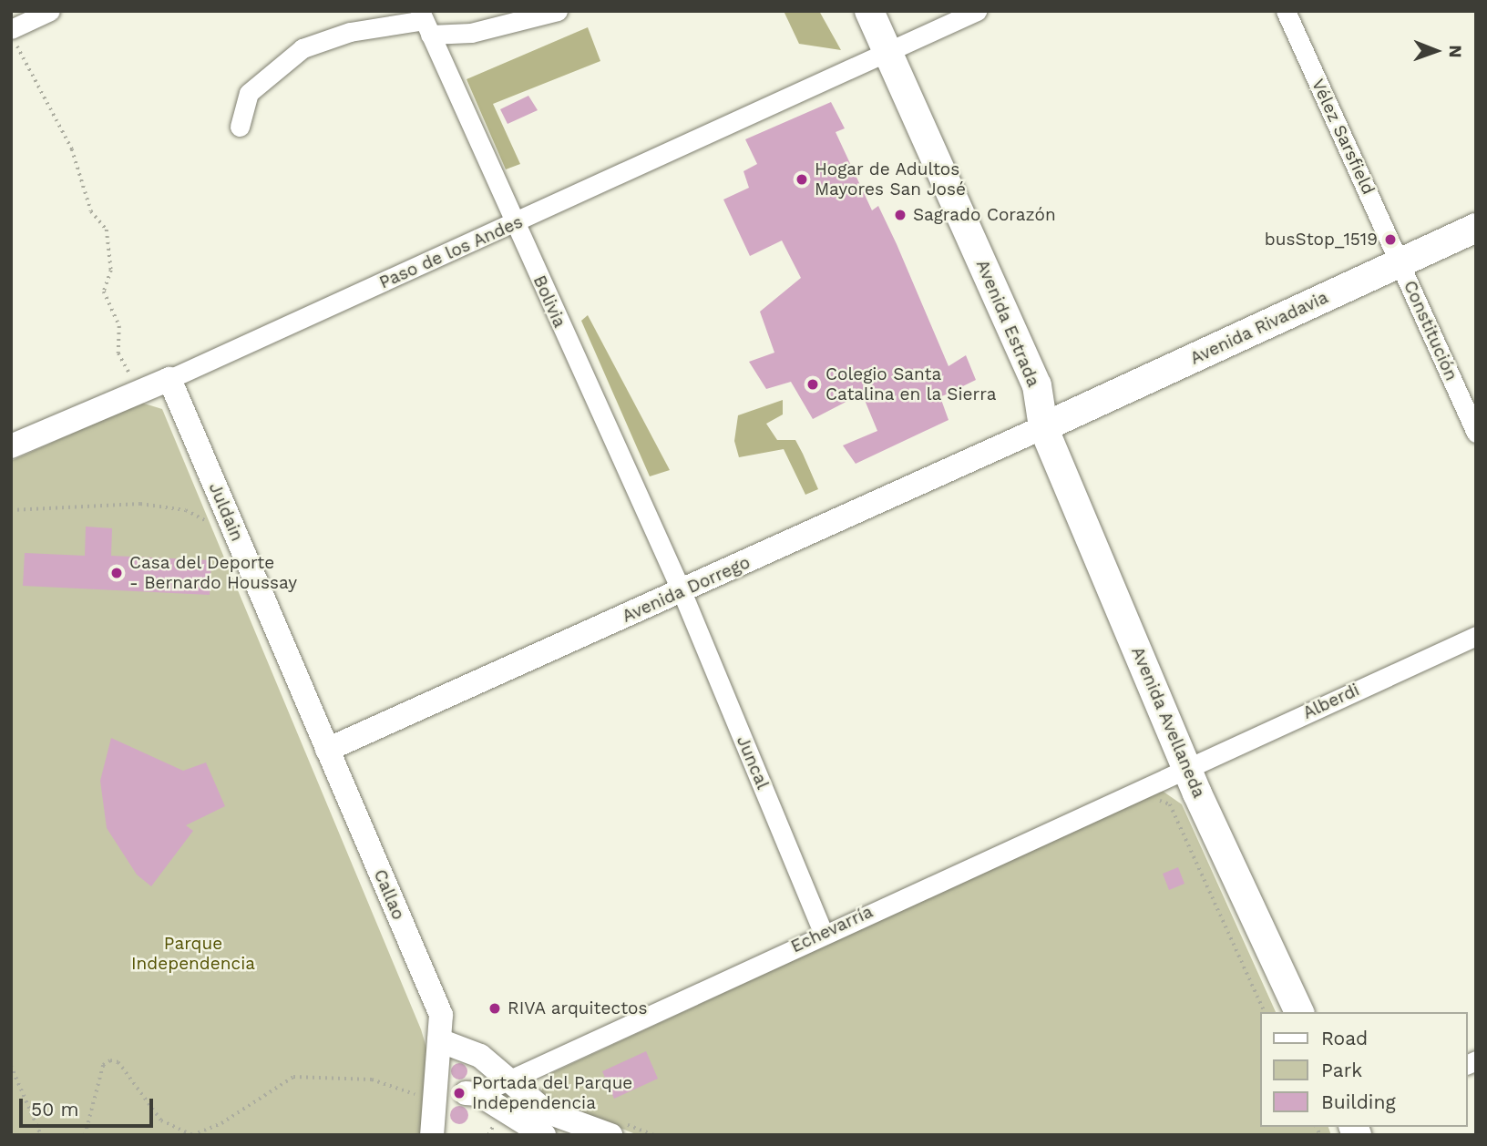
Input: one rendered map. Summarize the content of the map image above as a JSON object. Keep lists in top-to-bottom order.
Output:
{
  "streets": {
    "main road": ["Avenida Estrada", "Avenida Rivadavia", "Avenida Avellaneda"],
    "street": [
      "Vélez Sarsfield",
      "Paso de los Andes",
      "Bolivia",
      "Constitución",
      "Juldain",
      "Avenida Dorrego",
      "Alberdi",
      "Juncal",
      "Callao",
      "Echevarría"
    ]
  },
  "crossings": [
    ["Vélez Sarsfield", "Avenida Rivadavia"],
    ["Vélez Sarsfield", "Constitución"],
    ["Paso de los Andes", "Bolivia"],
    ["Paso de los Andes", "Avenida Estrada"],
    ["Paso de los Andes", "Juldain"],
    ["Bolivia", "Avenida Dorrego"],
    ["Bolivia", "Juncal"],
    ["Avenida Estrada", "Avenida Rivadavia"],
    ["Avenida Estrada", "Avenida Dorrego"],
    ["Avenida Estrada", "Avenida Avellaneda"],
    ["Avenida Rivadavia", "Constitución"],
    ["Avenida Rivadavia", "Avenida Dorrego"],
    ["Avenida Rivadavia", "Avenida Avellaneda"],
    ["Juldain", "Avenida Dorrego"],
    ["Juldain", "Callao"],
    ["Avenida Dorrego", "Avenida Avellaneda"],
    ["Avenida Dorrego", "Juncal"],
    ["Avenida Dorrego", "Callao"],
    ["Alberdi", "Avenida Avellaneda"],
    ["Alberdi", "Echevarría"],
    ["Avenida Avellaneda", "Echevarría"],
    ["Juncal", "Echevarría"],
    ["Callao", "Echevarría"]
  ],
  "parks": ["Parque Independencia"],
  "places": [
    "Hogar de Adultos Mayores San José",
    "Sagrado Corazón",
    "busStop_1519",
    "Colegio Santa Catalina en la Sierra",
    "Casa del Deporte - Bernardo Houssay",
    "RIVA arquitectos",
    "Portada del Parque Independencia"
  ],
  "legend": ["Road", "Park", "Building"],
  "scale_bar": "50 m",
  "north": "right"
}
